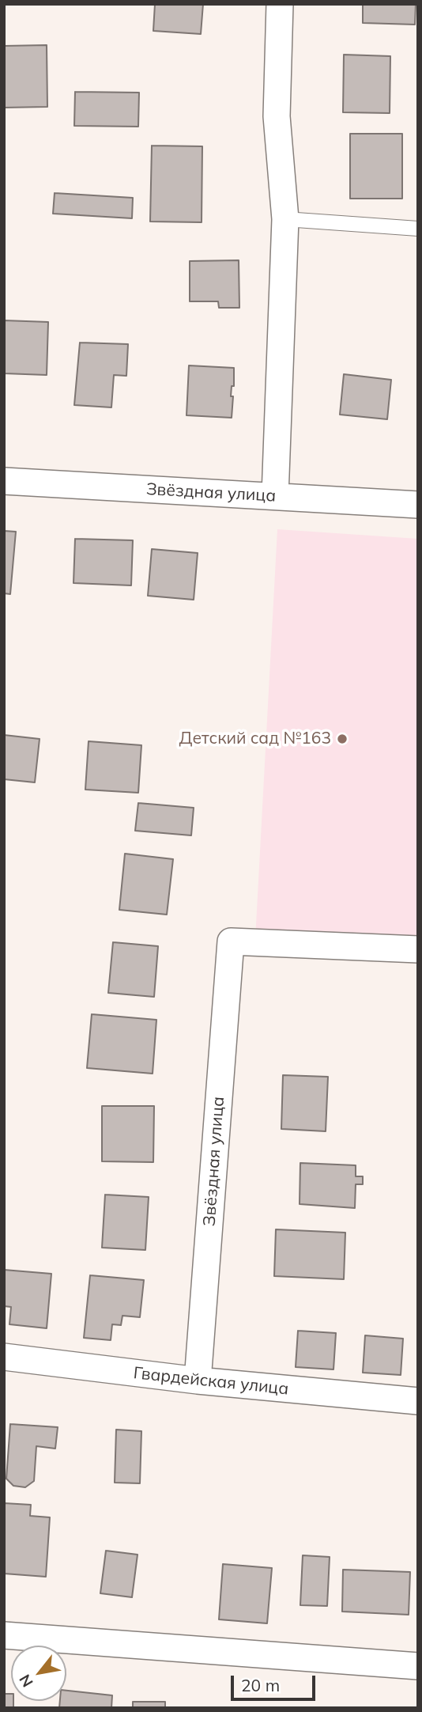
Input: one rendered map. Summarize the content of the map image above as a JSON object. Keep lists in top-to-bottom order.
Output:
{
  "streets": {
    "street": ["Звёздная улица", "Гвардейская улица"]
  },
  "crossings": [
    ["Звёздная улица", "Гвардейская улица"]
  ],
  "places": ["Детский cад №163"],
  "scale_bar": "20 m",
  "north": "bottom left"
}
